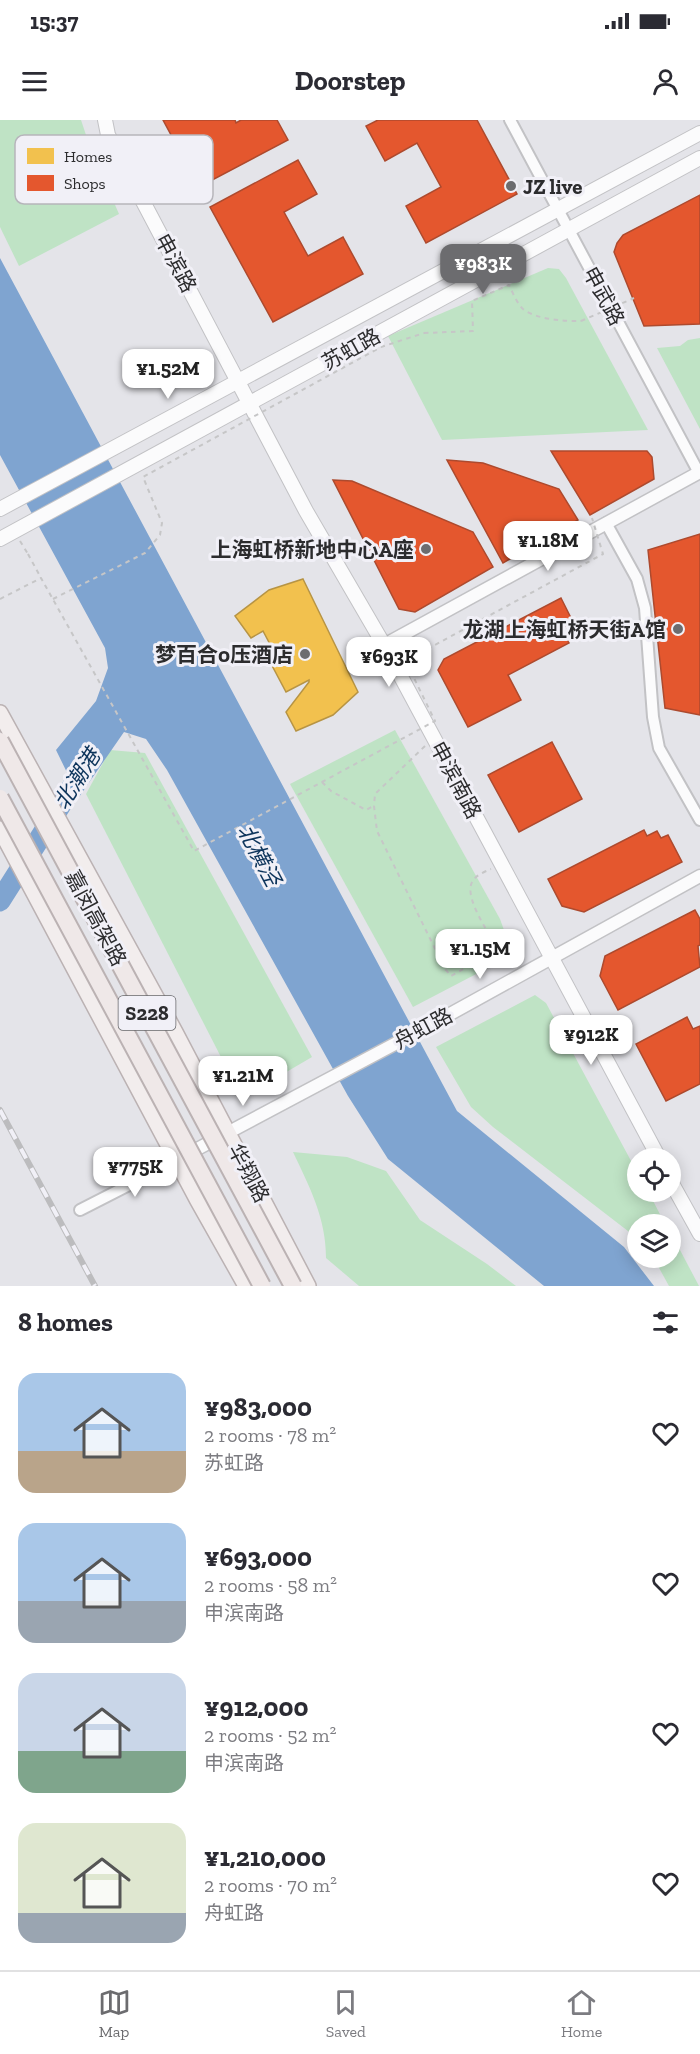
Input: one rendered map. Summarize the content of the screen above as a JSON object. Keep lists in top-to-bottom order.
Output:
{
  "streets": {
    "highway": ["嘉闵高架路", "S228"],
    "main road": [
      "申滨路",
      "苏虹路",
      "申滨南路",
      "华翔路"
    ],
    "street": ["申武路", "舟虹路"]
  },
  "crossings": [
    ["申滨路", "苏虹路"],
    ["申滨路", "申滨南路"],
    ["申武路", "苏虹路"],
    ["苏虹路", "申滨南路"],
    ["申滨南路", "舟虹路"],
    ["舟虹路", "华翔路"]
  ],
  "water": ["北潮港", "北横泾"],
  "places": [
    "JZ live",
    "上海虹桥新地中心A座",
    "龙湖上海虹桥天街A馆",
    "梦百合0压酒店"
  ],
  "legend": ["Homes", "Shops"],
  "page": {
    "status": "15:37",
    "header": "Doorstep",
    "price": [
      "¥983K",
      "¥1.52M",
      "¥1.18M",
      "¥693K",
      "¥1.15M",
      "¥912K",
      "¥1.21M",
      "¥775K"
    ],
    "heading": "8 homes",
    "list": [
      {
        "name": "¥983,000",
        "note": "2 rooms · 78 m² · 苏虹路"
      },
      {
        "name": "¥693,000",
        "note": "2 rooms · 58 m² · 申滨南路"
      },
      {
        "name": "¥912,000",
        "note": "2 rooms · 52 m² · 申滨南路"
      },
      {
        "name": "¥1,210,000",
        "note": "2 rooms · 70 m² · 舟虹路"
      }
    ],
    "tabs": ["Map", "Saved", "Home"]
  }
}
